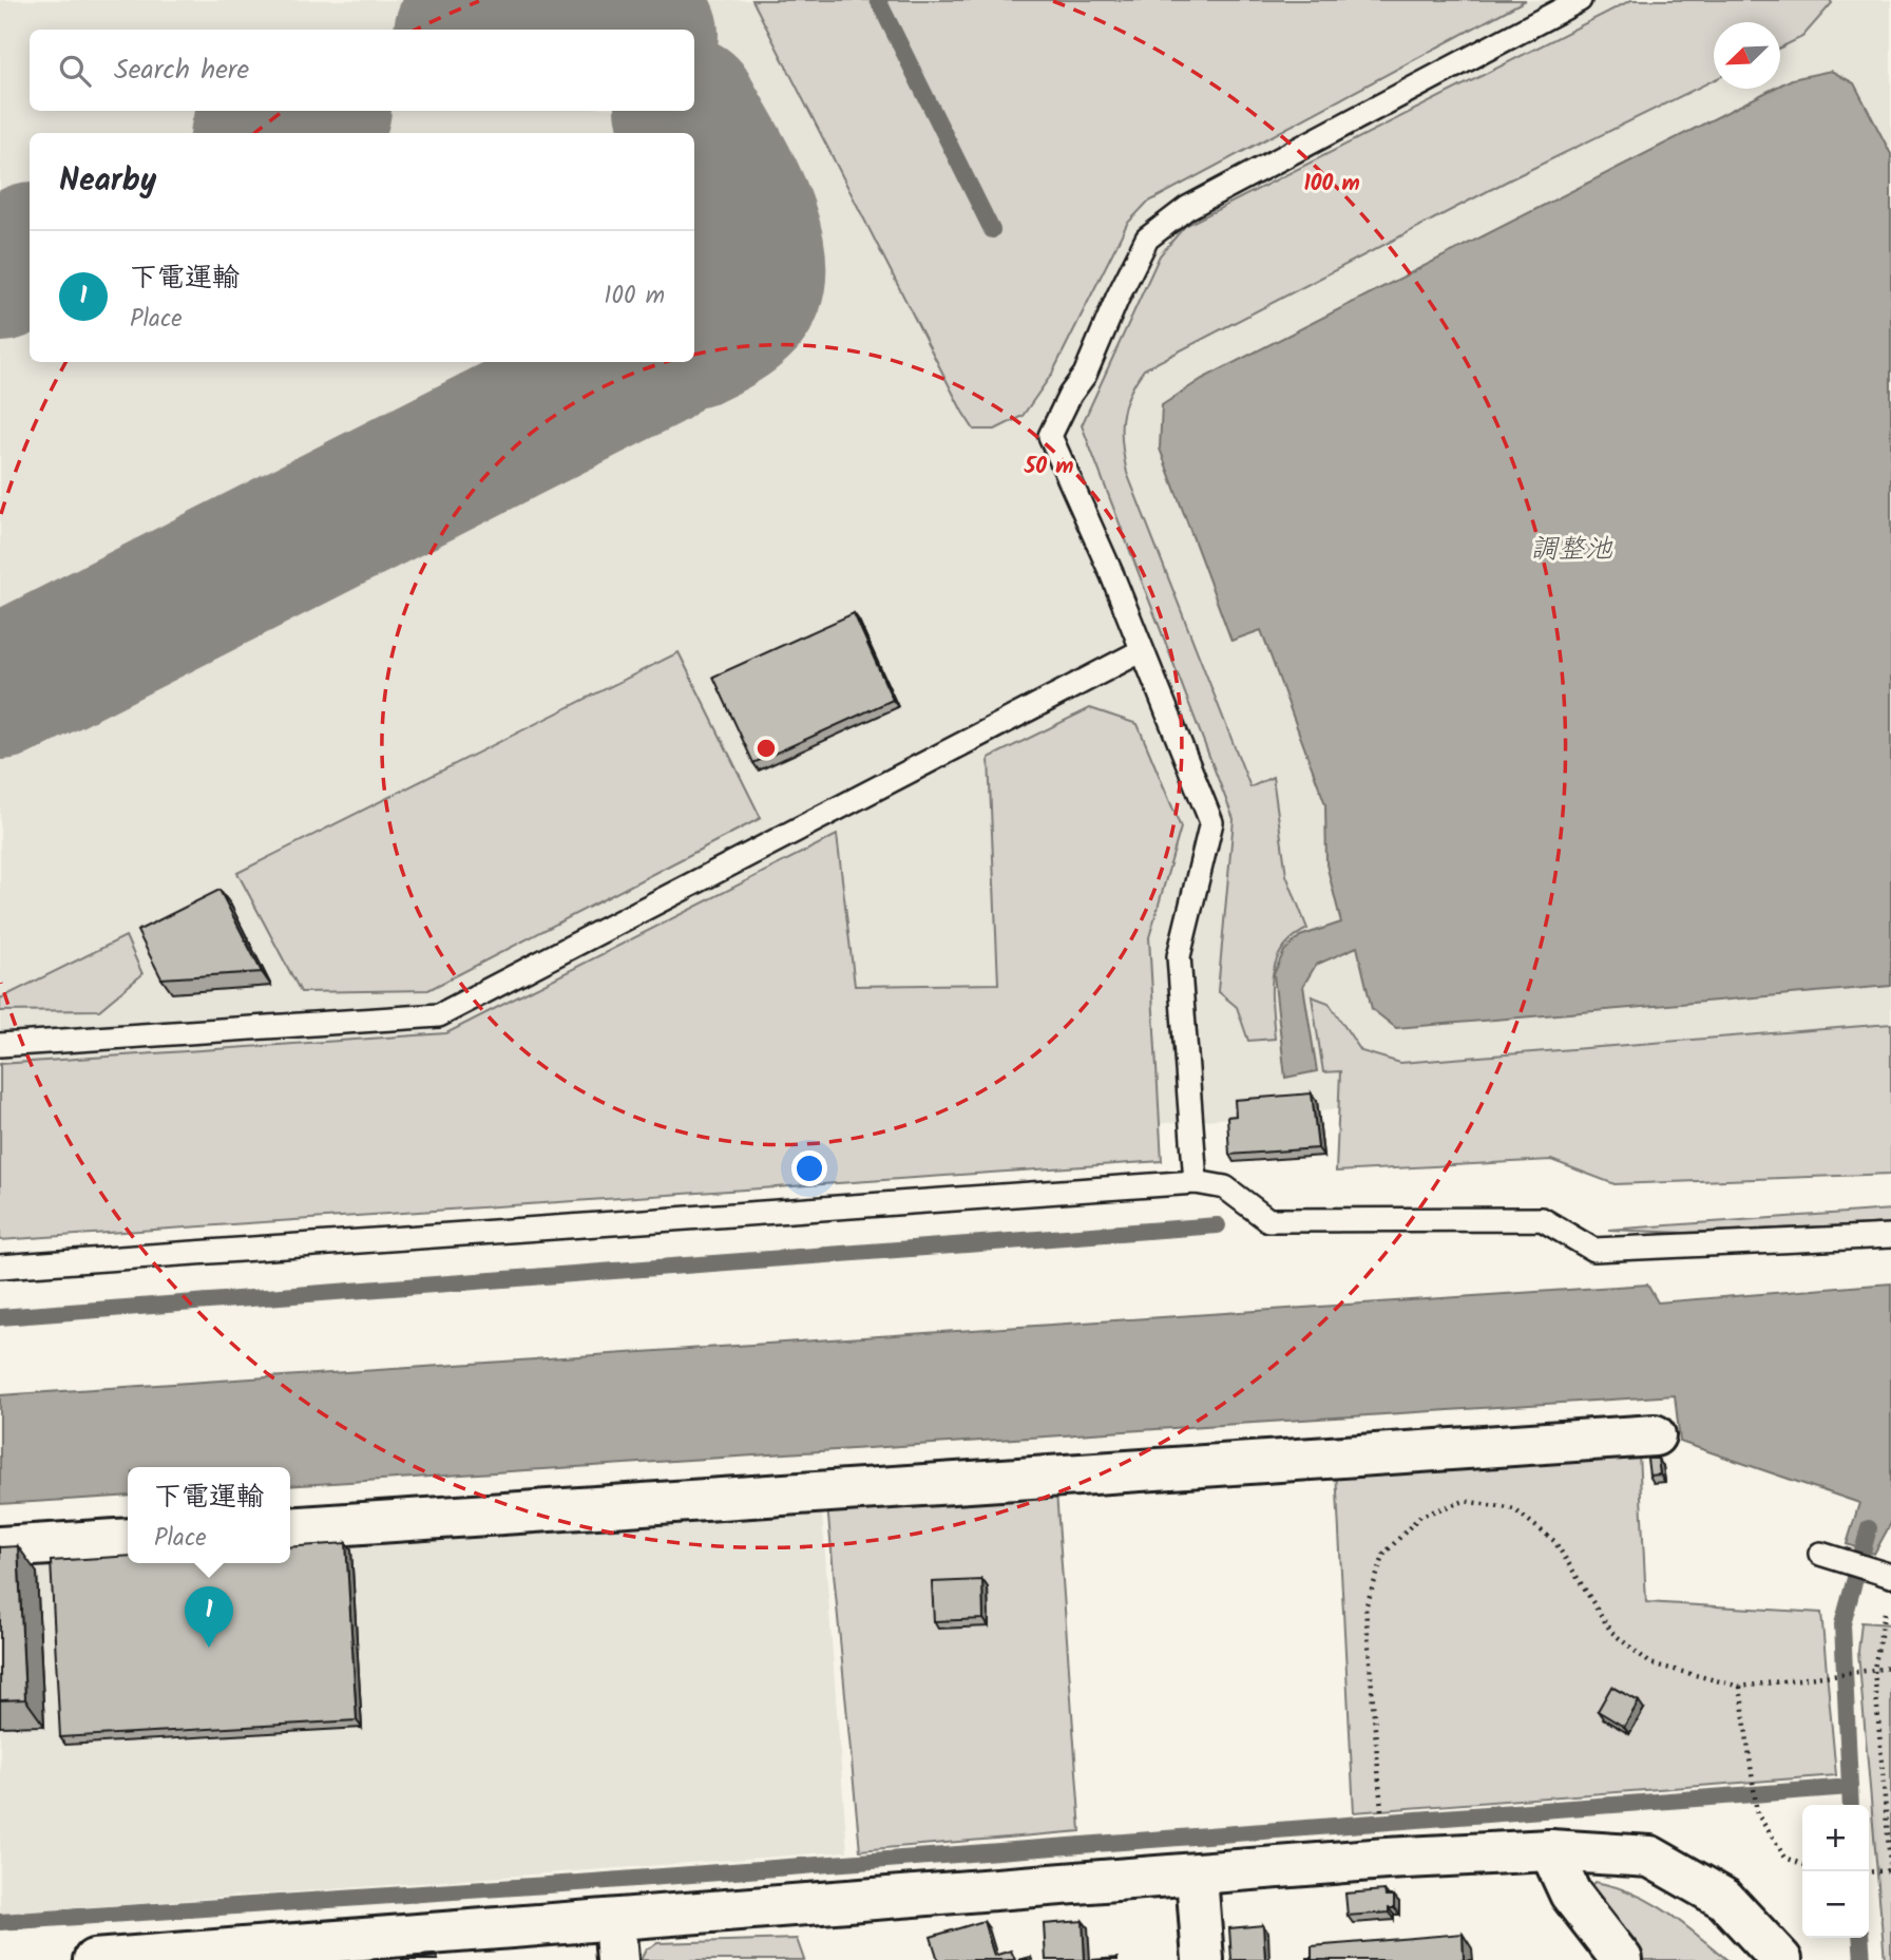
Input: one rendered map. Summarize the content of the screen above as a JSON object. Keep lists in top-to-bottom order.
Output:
{
  "water": ["調整池"],
  "north": "bottom left",
  "page": {
    "search": "Search here",
    "heading": "Nearby",
    "list": [
      {
        "mark": "1",
        "name": "下電運輸",
        "note": "Place",
        "value": "100 m"
      }
    ],
    "popup": ["下電運輸", "Place"],
    "pins": "1",
    "map_buttons": ["+", "−"]
  },
  "rings": ["100 m", "50 m"]
}
